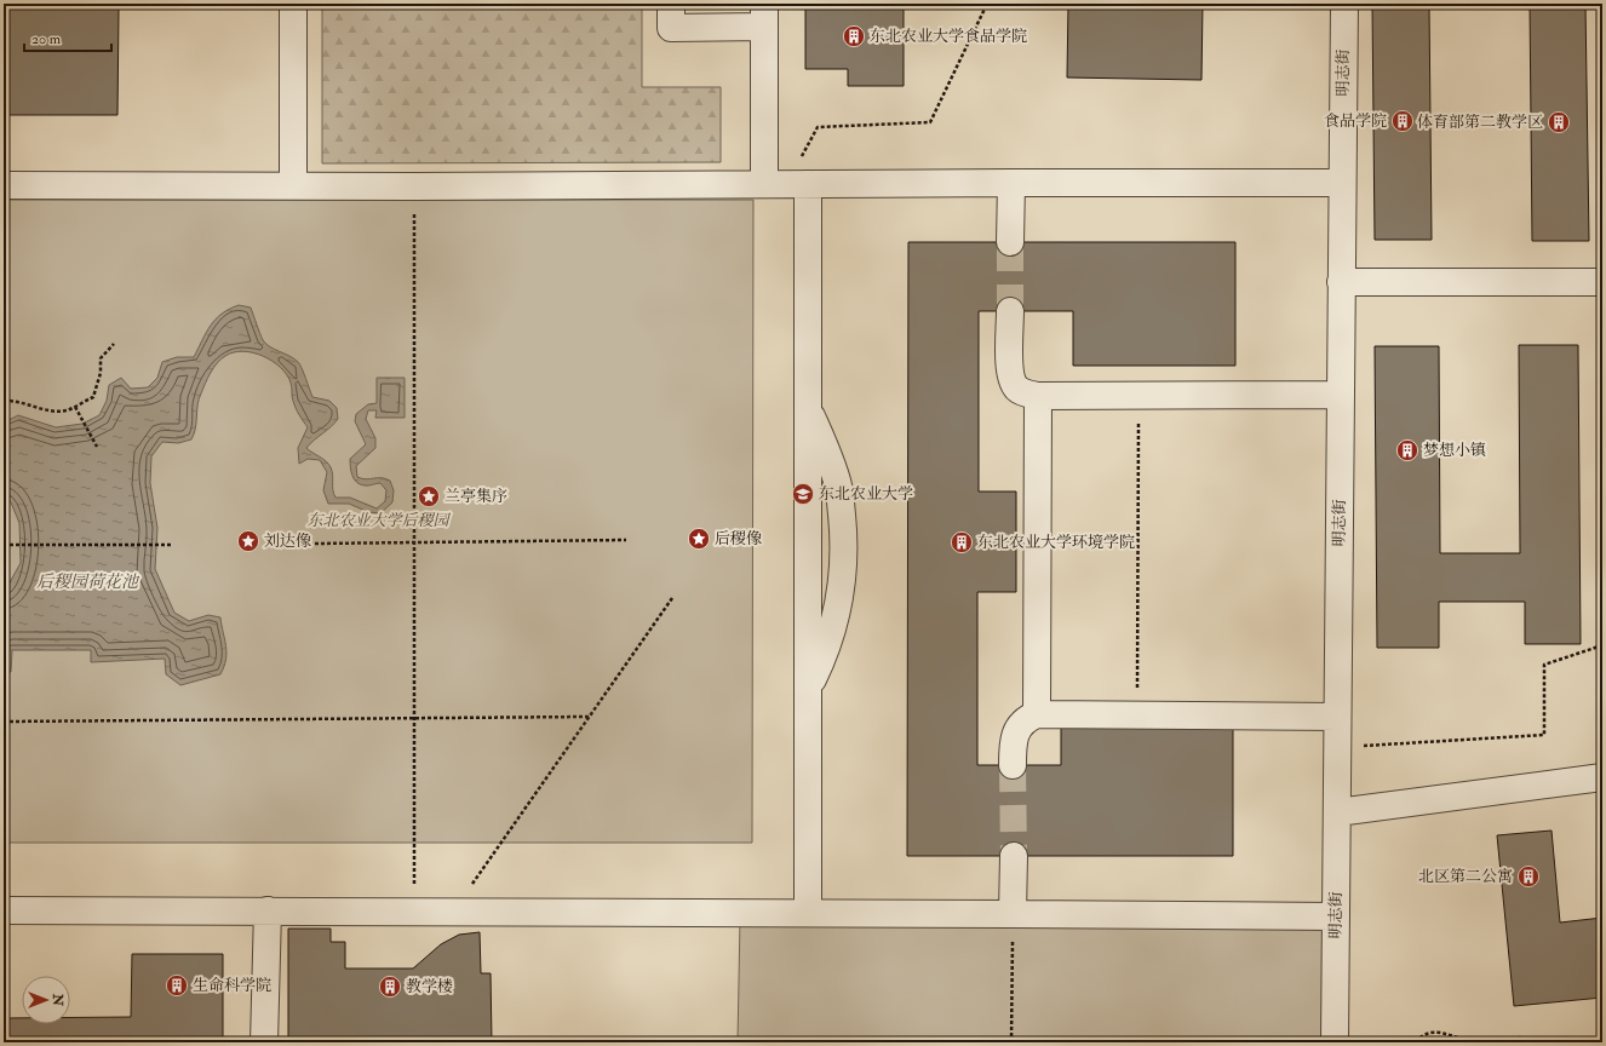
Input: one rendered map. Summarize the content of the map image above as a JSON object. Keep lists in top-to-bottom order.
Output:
{
  "streets": {
    "street": ["明志街"]
  },
  "water": ["后稷园荷花池"],
  "parks": ["东北农业大学后稷园"],
  "places": {
    "building": [
      "东北农业大学食品学院",
      "食品学院",
      "体育部第二教学区",
      "梦想小镇",
      "东北农业大学环境学院",
      "北区第二公寓",
      "生命科学院",
      "教学楼"
    ],
    "school or university": ["东北农业大学"],
    "place": ["兰亭集序", "后稷像", "刘达像"]
  },
  "scale_bar": "20 m",
  "north": "right"
}
